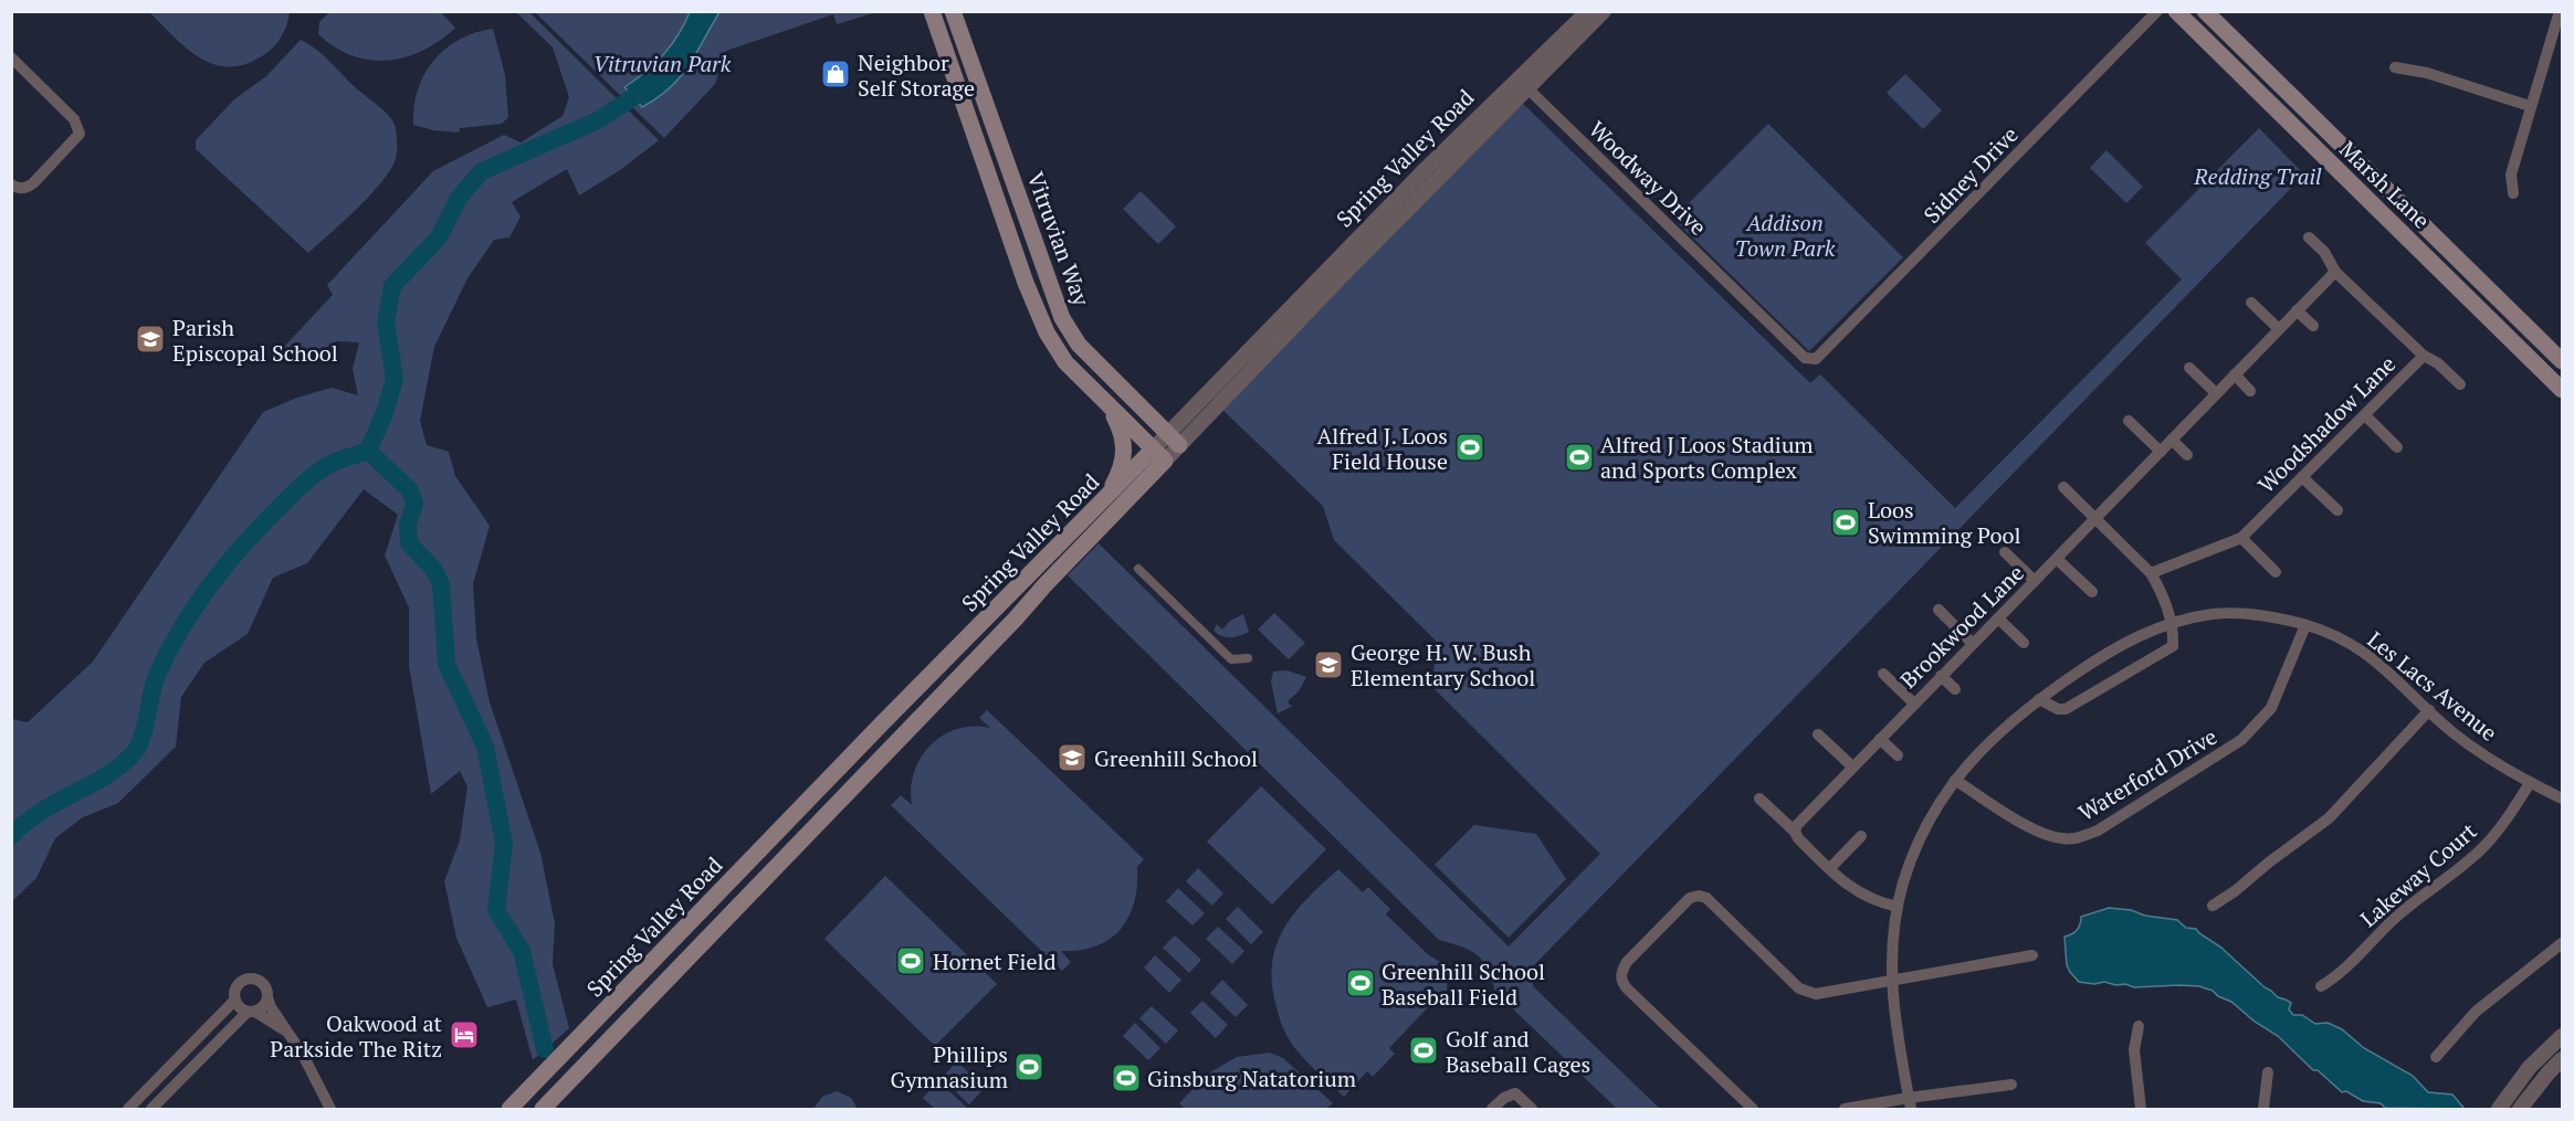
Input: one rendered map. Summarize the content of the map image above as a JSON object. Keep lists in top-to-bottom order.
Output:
{
  "streets": {
    "main road": ["Spring Valley Road", "Marsh Lane", "Vitruvian Way"],
    "street": [
      "Sidney Drive",
      "Woodway Drive",
      "Woodshadow Lane",
      "Brookwood Lane",
      "Les Lacs Avenue",
      "Waterford Drive",
      "Lakeway Court"
    ]
  },
  "crossings": [
    ["Spring Valley Road", "Woodway Drive"],
    ["Spring Valley Road", "Vitruvian Way"],
    ["Sidney Drive", "Woodway Drive"],
    ["Woodshadow Lane", "Brookwood Lane"],
    ["Les Lacs Avenue", "Waterford Drive"],
    ["Les Lacs Avenue", "Lakeway Court"]
  ],
  "parks": ["Vitruvian Park", "Redding Trail", "Addison Town Park"],
  "places": {
    "shop": ["Neighbor Self Storage"],
    "school or university": ["Parish Episcopal School", "George H. W. Bush Elementary School", "Greenhill School"],
    "sports": [
      "Alfred J. Loos Field House",
      "Alfred J Loos Stadium and Sports Complex",
      "Loos Swimming Pool",
      "Hornet Field",
      "Greenhill School Baseball Field",
      "Golf and Baseball Cages",
      "Phillips Gymnasium",
      "Ginsburg Natatorium"
    ],
    "hotel": ["Oakwood at Parkside The Ritz"]
  }
}
